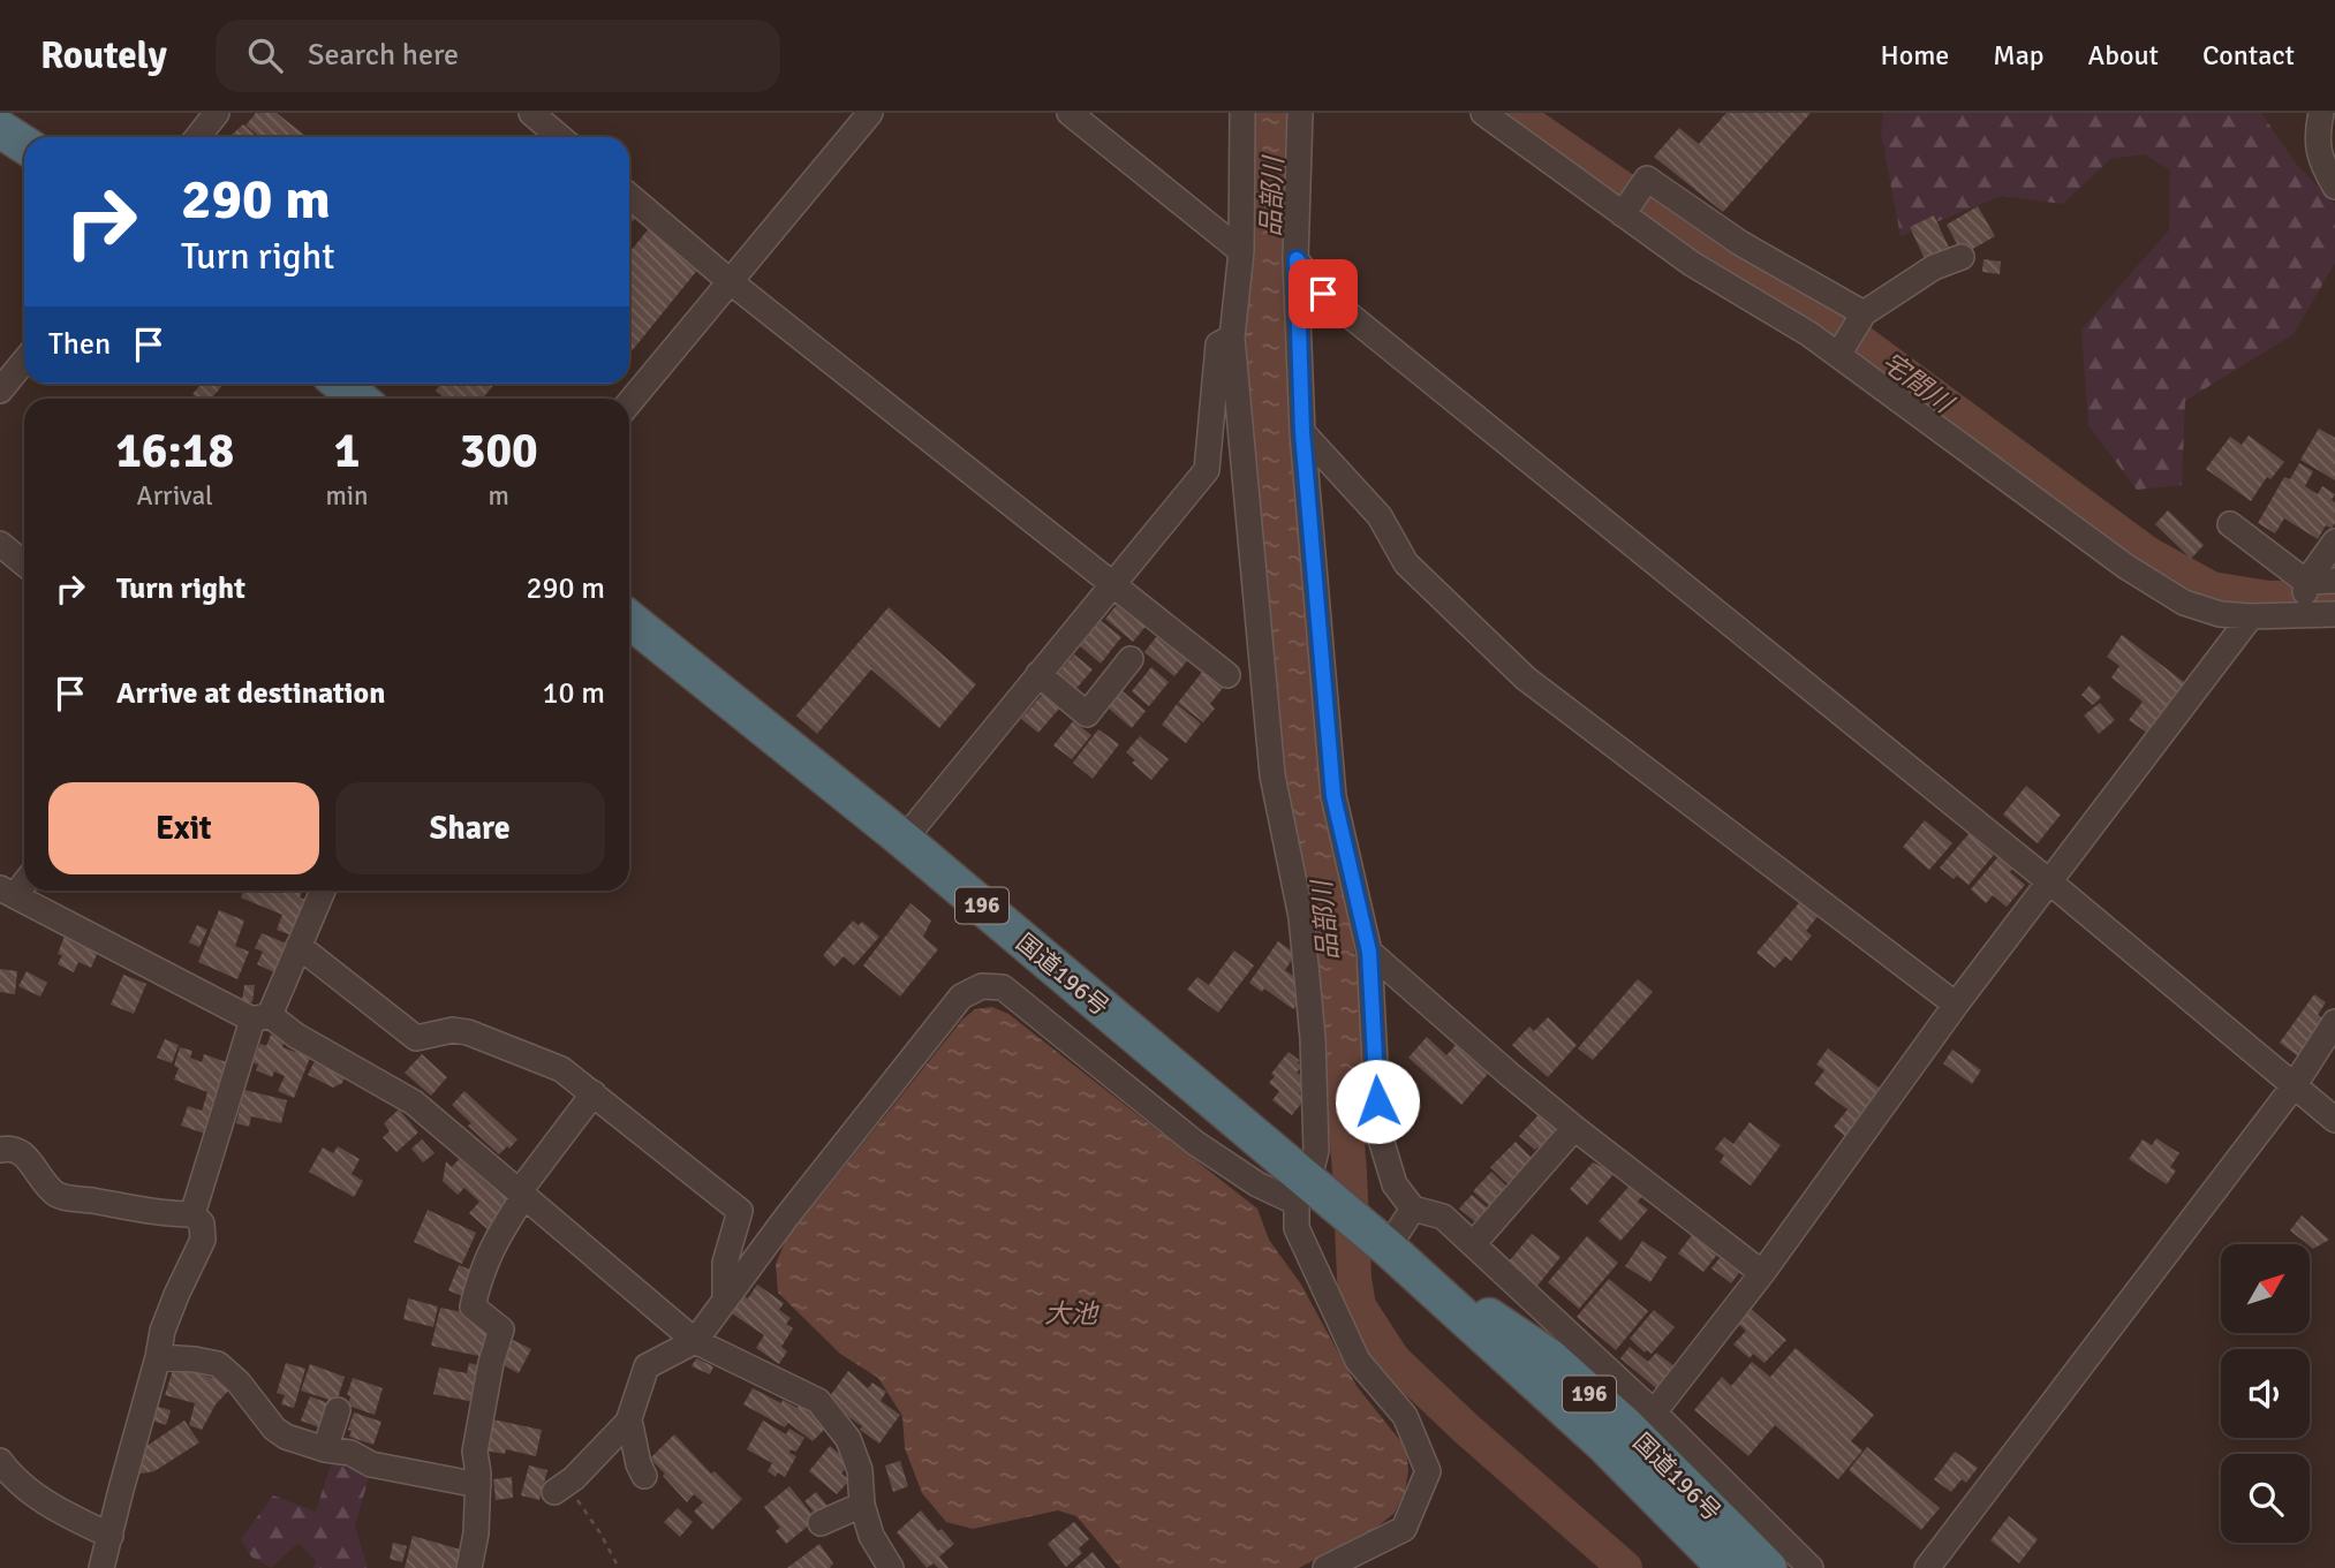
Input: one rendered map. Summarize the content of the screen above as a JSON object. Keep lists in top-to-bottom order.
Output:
{
  "streets": {
    "highway": ["196", "国道196号"]
  },
  "water": ["品部川", "宅間川", "大池"],
  "north": "top right",
  "page": {
    "header": "Routely",
    "search": "Search here",
    "nav": [
      "Home",
      "Map",
      "About",
      "Contact"
    ],
    "turn": ["290 m", "Turn right"],
    "then": "Then",
    "eta": [
      "16:18",
      "Arrival",
      "1",
      "min",
      "300",
      "m"
    ],
    "list": [
      {
        "name": "Turn right",
        "value": "290 m"
      },
      {
        "name": "Arrive at destination",
        "value": "10 m"
      }
    ],
    "buttons": ["Exit", "Share"]
  }
}
